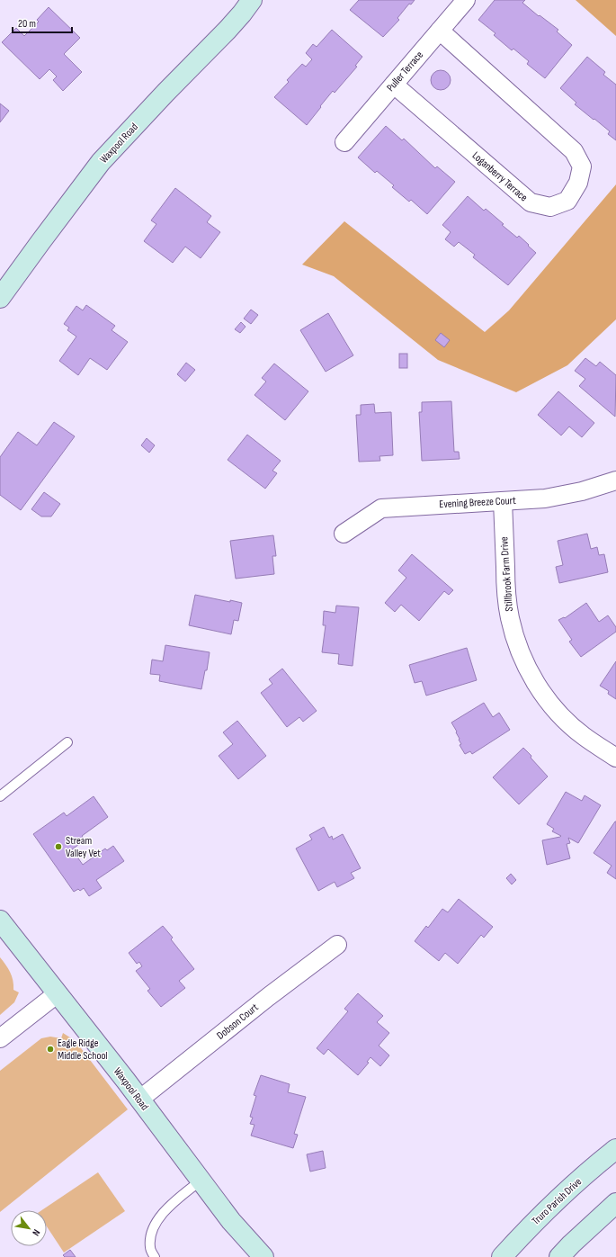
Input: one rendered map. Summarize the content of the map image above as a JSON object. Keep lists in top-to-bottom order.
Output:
{
  "streets": {
    "street": [
      "Puller Terrace",
      "Waxpool Road",
      "Loganberry Terrace",
      "Evening Breeze Court",
      "Stillbrook Farm Drive",
      "Dobson Court",
      "Truro Parish Drive"
    ]
  },
  "crossings": [
    ["Puller Terrace", "Loganberry Terrace"],
    ["Waxpool Road", "Dobson Court"],
    ["Evening Breeze Court", "Stillbrook Farm Drive"]
  ],
  "places": ["Stream Valley Vet", "Eagle Ridge Middle School"],
  "scale_bar": "20 m",
  "north": "bottom right"
}
